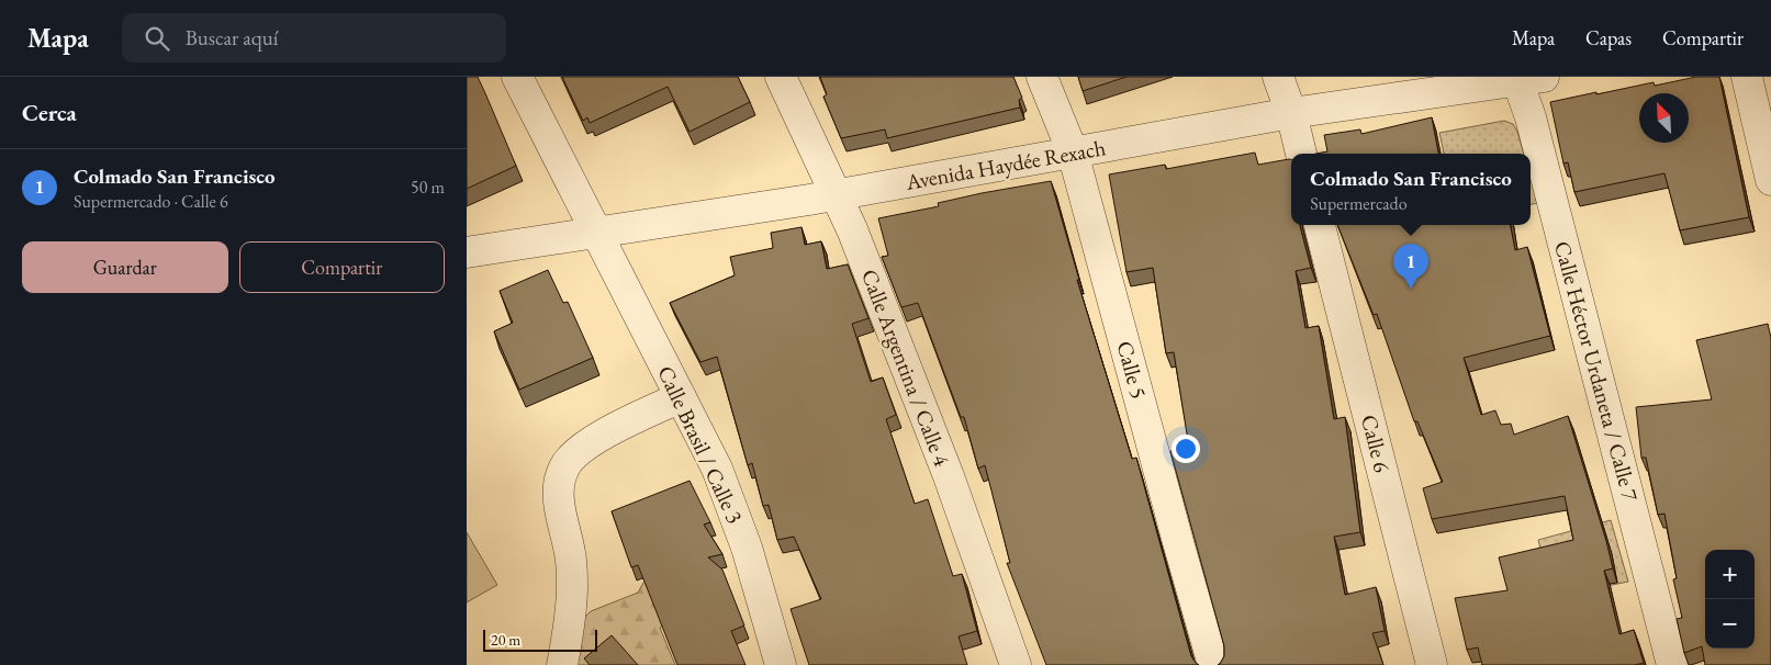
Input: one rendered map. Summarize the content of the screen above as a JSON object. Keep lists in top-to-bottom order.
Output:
{
  "streets": {
    "street": [
      "Avenida Haydée Rexach",
      "Calle Argentina / Calle 4",
      "Calle 5",
      "Calle Héctor Urdaneta / Calle 7",
      "Calle 6",
      "Calle Brasil / Calle 3"
    ]
  },
  "crossings": [
    ["Avenida Haydée Rexach", "Calle Argentina / Calle 4"],
    ["Avenida Haydée Rexach", "Calle 5"],
    ["Avenida Haydée Rexach", "Calle Héctor Urdaneta / Calle 7"],
    ["Avenida Haydée Rexach", "Calle Brasil / Calle 3"]
  ],
  "scale_bar": "20 m",
  "north": "top left",
  "page": {
    "header": "Mapa",
    "search": "Buscar aquí",
    "nav": ["Mapa", "Capas", "Compartir"],
    "heading": "Cerca",
    "list": [
      {
        "mark": "1",
        "name": "Colmado San Francisco",
        "note": "Supermercado · Calle 6",
        "value": "50 m"
      }
    ],
    "popup": ["Colmado San Francisco", "Supermercado"],
    "buttons": ["Guardar", "Compartir"],
    "pins": "1",
    "map_buttons": ["+", "−"],
    "scale": "20 m"
  }
}
